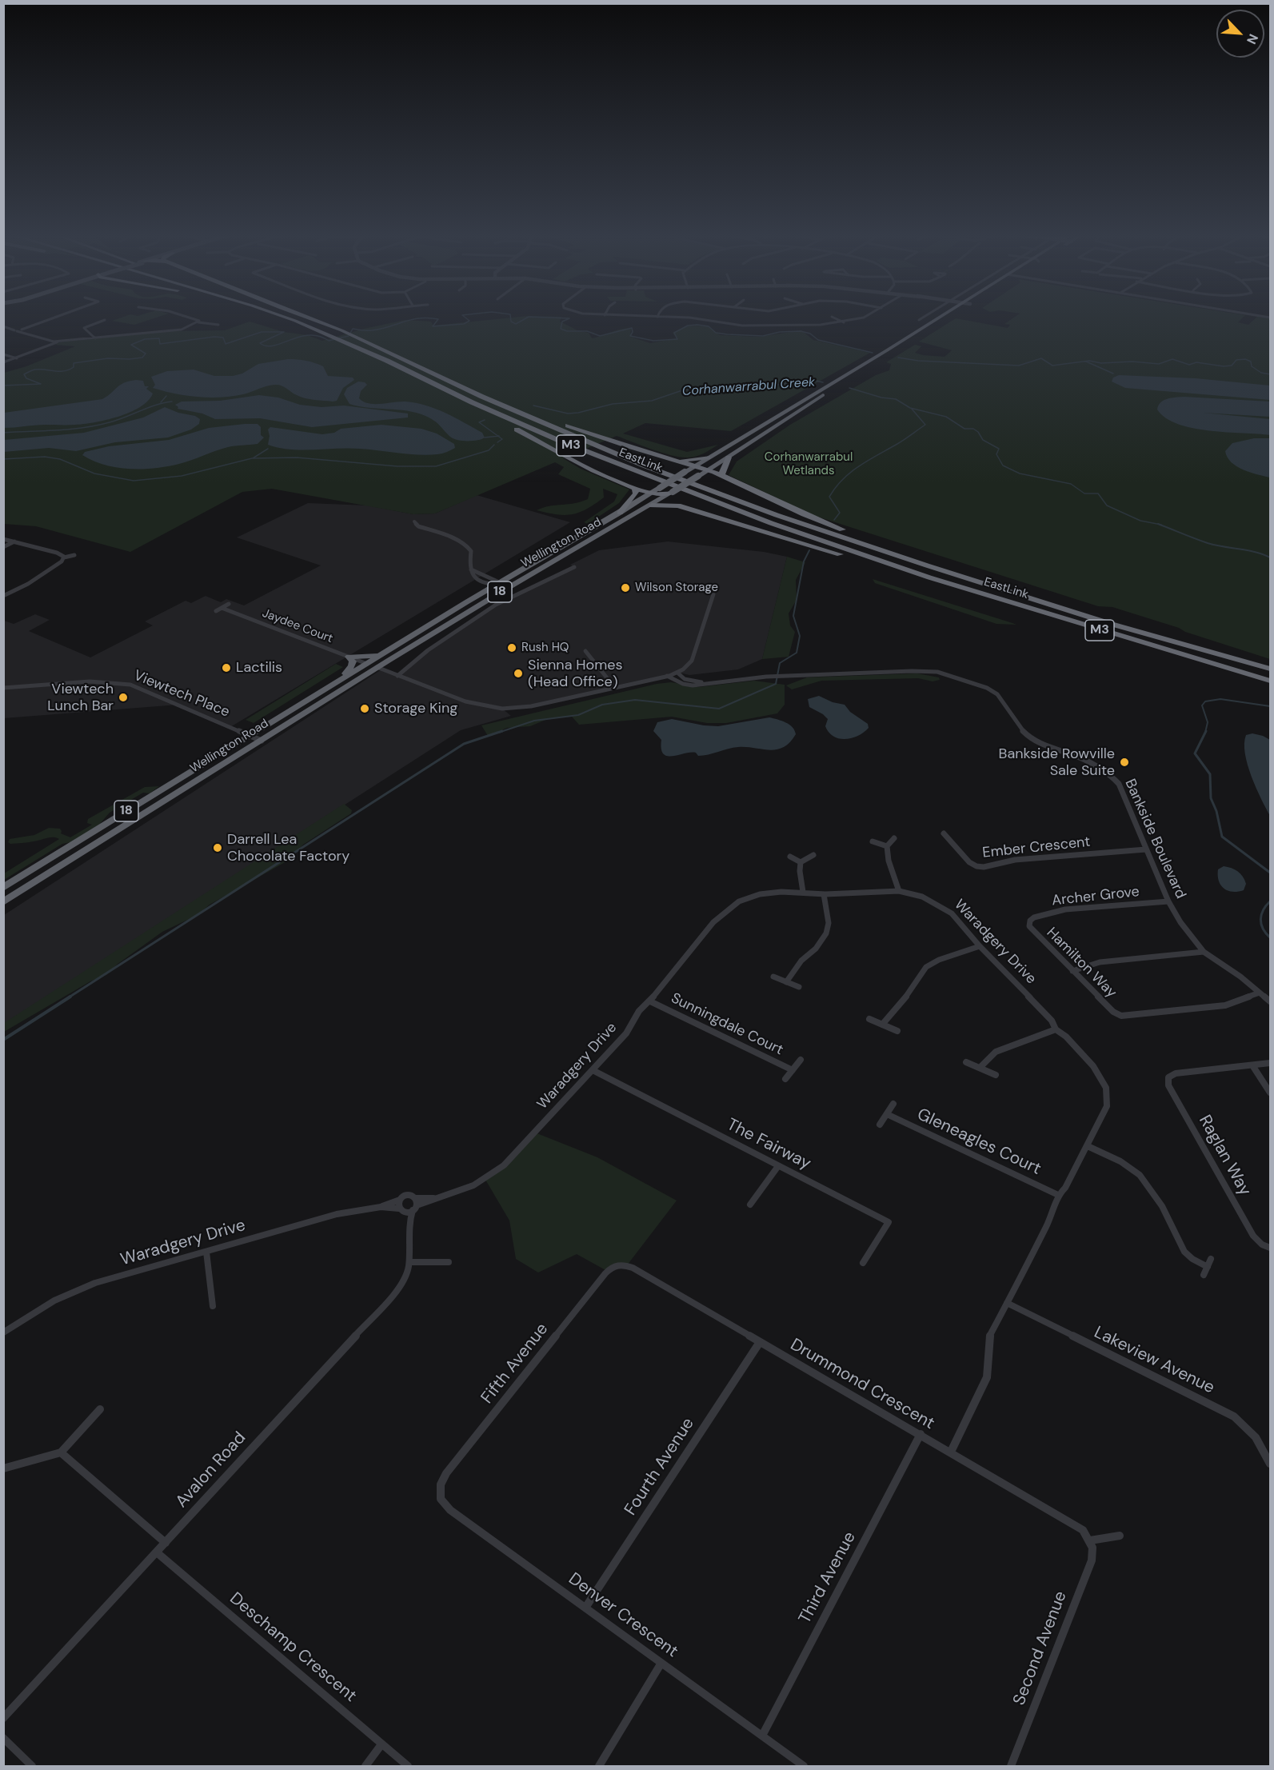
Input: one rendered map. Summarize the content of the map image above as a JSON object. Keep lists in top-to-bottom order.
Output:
{
  "streets": {
    "highway": [
      "M3",
      "EastLink",
      "Wellington Road",
      "18"
    ],
    "street": [
      "Jaydee Court",
      "Viewtech Place",
      "Bankside Boulevard",
      "Ember Crescent",
      "Archer Grove",
      "Waradgery Drive",
      "Hamilton Way",
      "Sunningdale Court",
      "Gleneagles Court",
      "The Fairway",
      "Raglan Way",
      "Lakeview Avenue",
      "Fifth Avenue",
      "Drummond Crescent",
      "Fourth Avenue",
      "Avalon Road",
      "Third Avenue",
      "Denver Crescent",
      "Deschamp Crescent",
      "Second Avenue"
    ]
  },
  "crossings": [
    ["Wellington Road", "Jaydee Court"],
    ["Wellington Road", "Viewtech Place"],
    ["Bankside Boulevard", "Ember Crescent"],
    ["Bankside Boulevard", "Archer Grove"],
    ["Bankside Boulevard", "Hamilton Way"],
    ["Archer Grove", "Hamilton Way"],
    ["Waradgery Drive", "Sunningdale Court"],
    ["Waradgery Drive", "Gleneagles Court"],
    ["Waradgery Drive", "The Fairway"],
    ["Waradgery Drive", "Lakeview Avenue"],
    ["Waradgery Drive", "Drummond Crescent"],
    ["Waradgery Drive", "Avalon Road"],
    ["Fifth Avenue", "Drummond Crescent"],
    ["Fifth Avenue", "Denver Crescent"],
    ["Drummond Crescent", "Fourth Avenue"],
    ["Drummond Crescent", "Third Avenue"],
    ["Drummond Crescent", "Second Avenue"],
    ["Fourth Avenue", "Denver Crescent"],
    ["Avalon Road", "Deschamp Crescent"],
    ["Third Avenue", "Denver Crescent"]
  ],
  "water": ["Corhanwarrabul Creek"],
  "parks": ["Corhanwarrabul Wetlands"],
  "places": [
    "Wilson Storage",
    "Rush HQ",
    "Lactilis",
    "Sienna Homes (Head Office)",
    "Viewtech Lunch Bar",
    "Storage King",
    "Bankside Rowville Sale Suite",
    "Darrell Lea Chocolate Factory"
  ],
  "north": "bottom right"
}
